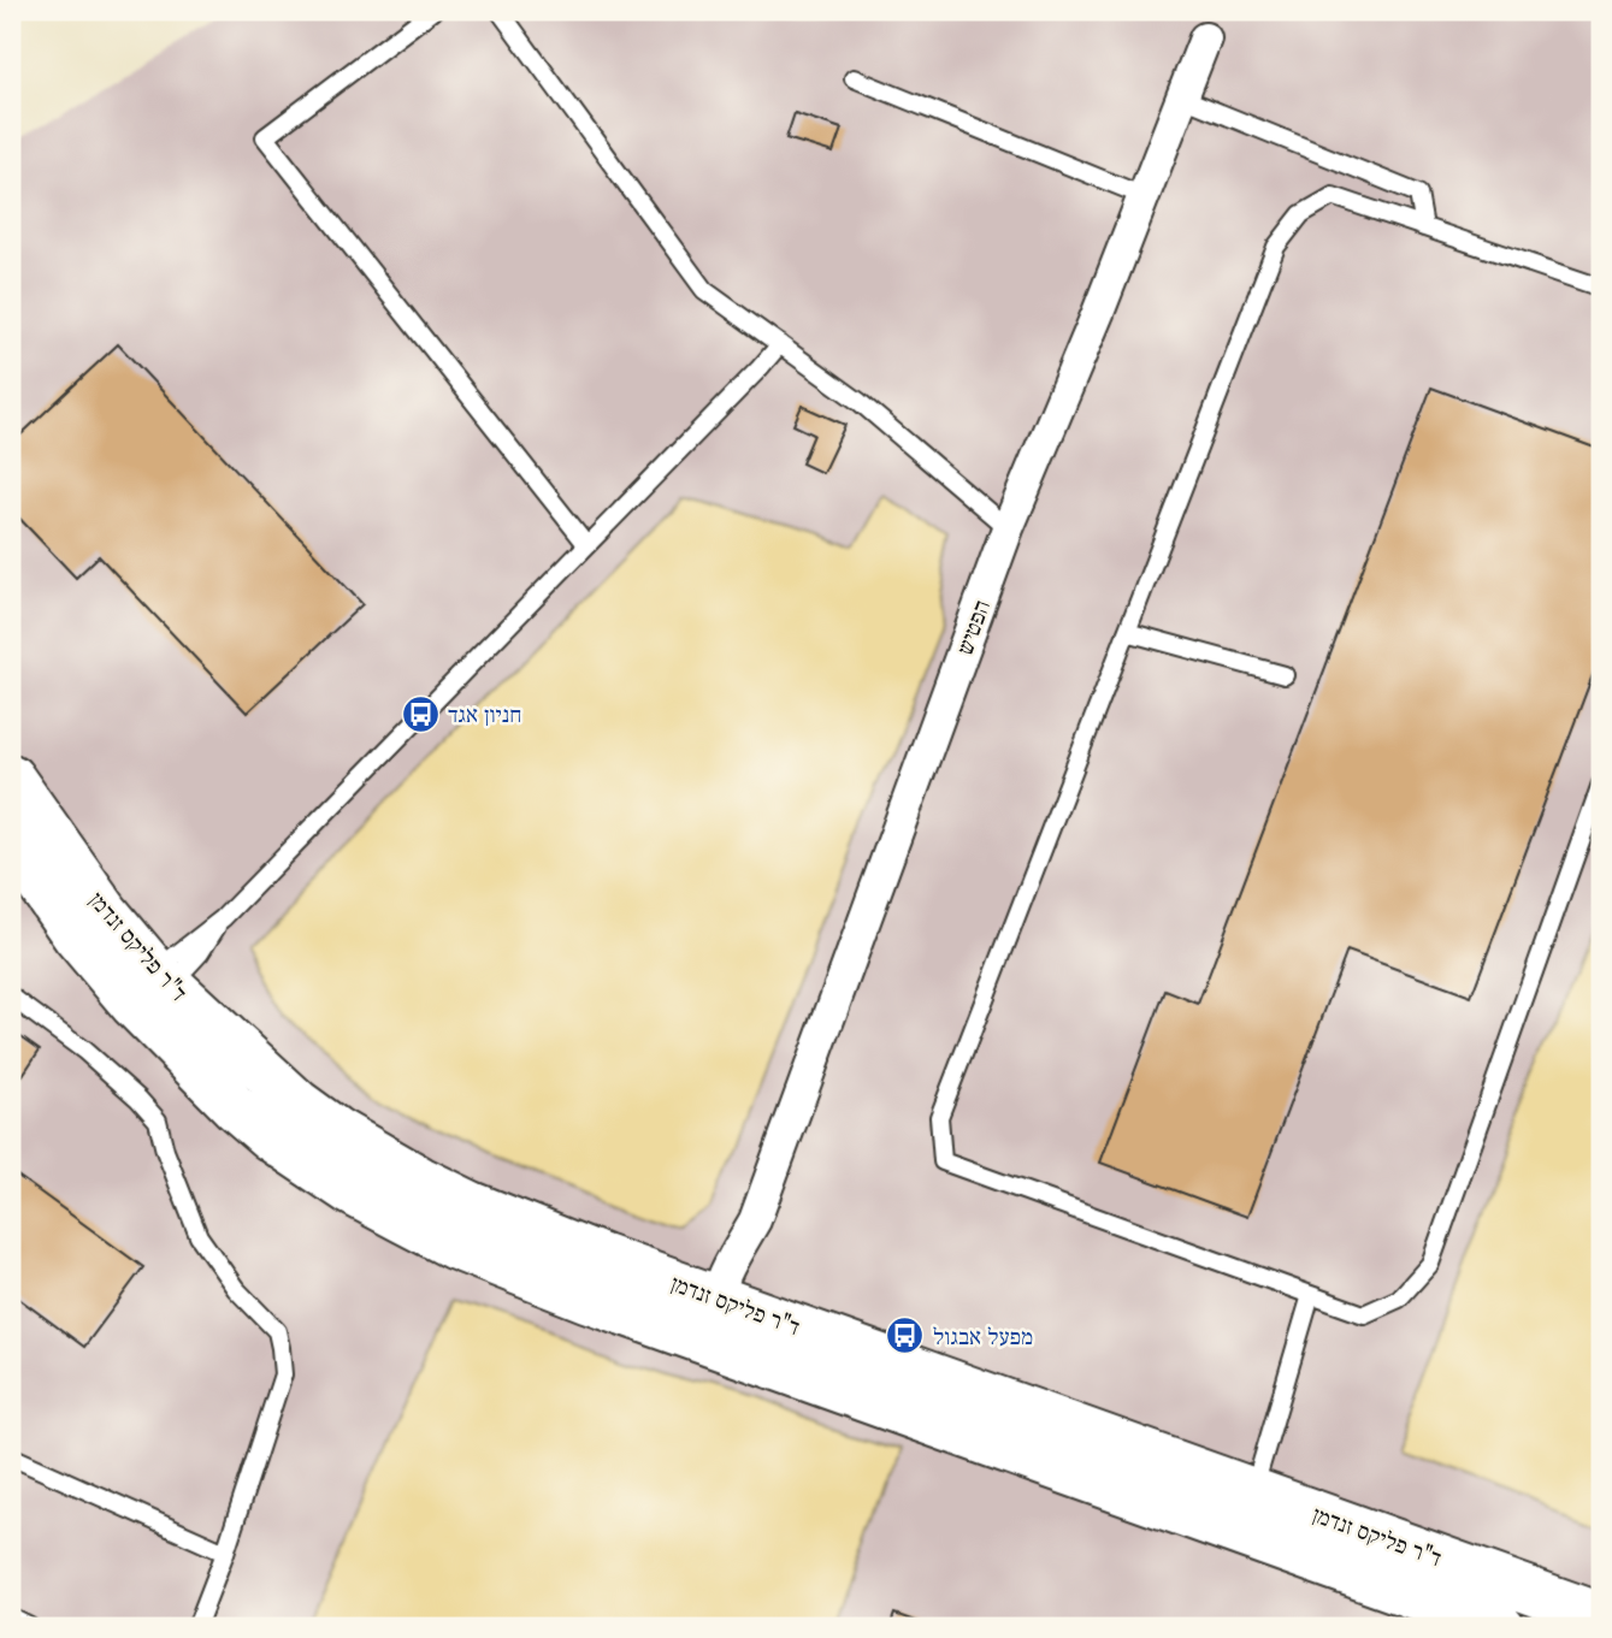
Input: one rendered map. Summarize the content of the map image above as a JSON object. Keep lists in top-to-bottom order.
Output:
{
  "streets": {
    "street": ["הפטיש", "ד\"ר פליקס זנדמן"]
  },
  "crossings": [
    ["הפטיש", "ד\"ר פליקס זנדמן"]
  ],
  "places": {
    "bus stop": ["חניון אגד", "מפעל אבגול"]
  }
}
